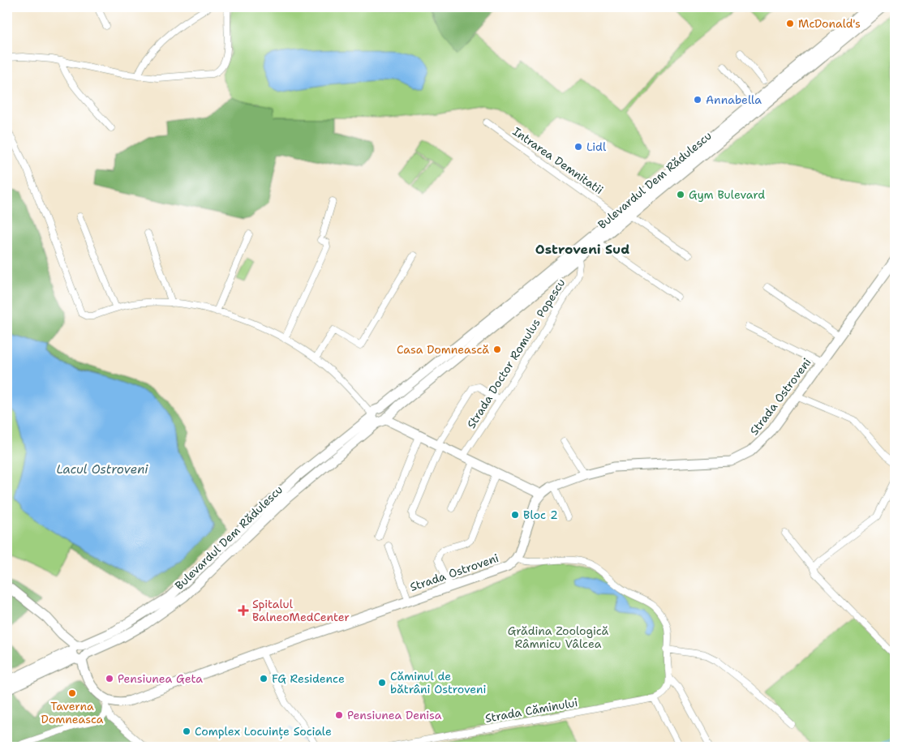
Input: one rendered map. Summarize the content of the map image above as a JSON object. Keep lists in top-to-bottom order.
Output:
{
  "streets": {
    "main road": ["Bulevardul Dem Rădulescu", "Strada Ostroveni"],
    "street": ["Intrarea Demnitatii", "Strada Doctor Romulus Popescu", "Strada Căminului"]
  },
  "crossings": [
    ["Intrarea Demnitatii", "Bulevardul Dem Rădulescu"],
    ["Bulevardul Dem Rădulescu", "Strada Doctor Romulus Popescu"]
  ],
  "districts": ["Ostroveni Sud"],
  "water": ["Lacul Ostroveni"],
  "parks": ["Grădina Zoologică Râmnicu Vâlcea"],
  "places": {
    "other": [
      "McDonald's",
      "Annabella",
      "Lidl",
      "Gym Bulevard",
      "Casa Domnească",
      "Bloc 2",
      "Pensiunea Geta",
      "FG Residence",
      "Căminul de bătrâni Ostroveni",
      "Taverna Domneasca",
      "Pensiunea Denisa",
      "Complex Locuințe Sociale"
    ],
    "health": ["Spitalul BalneoMedCenter"]
  }
}
